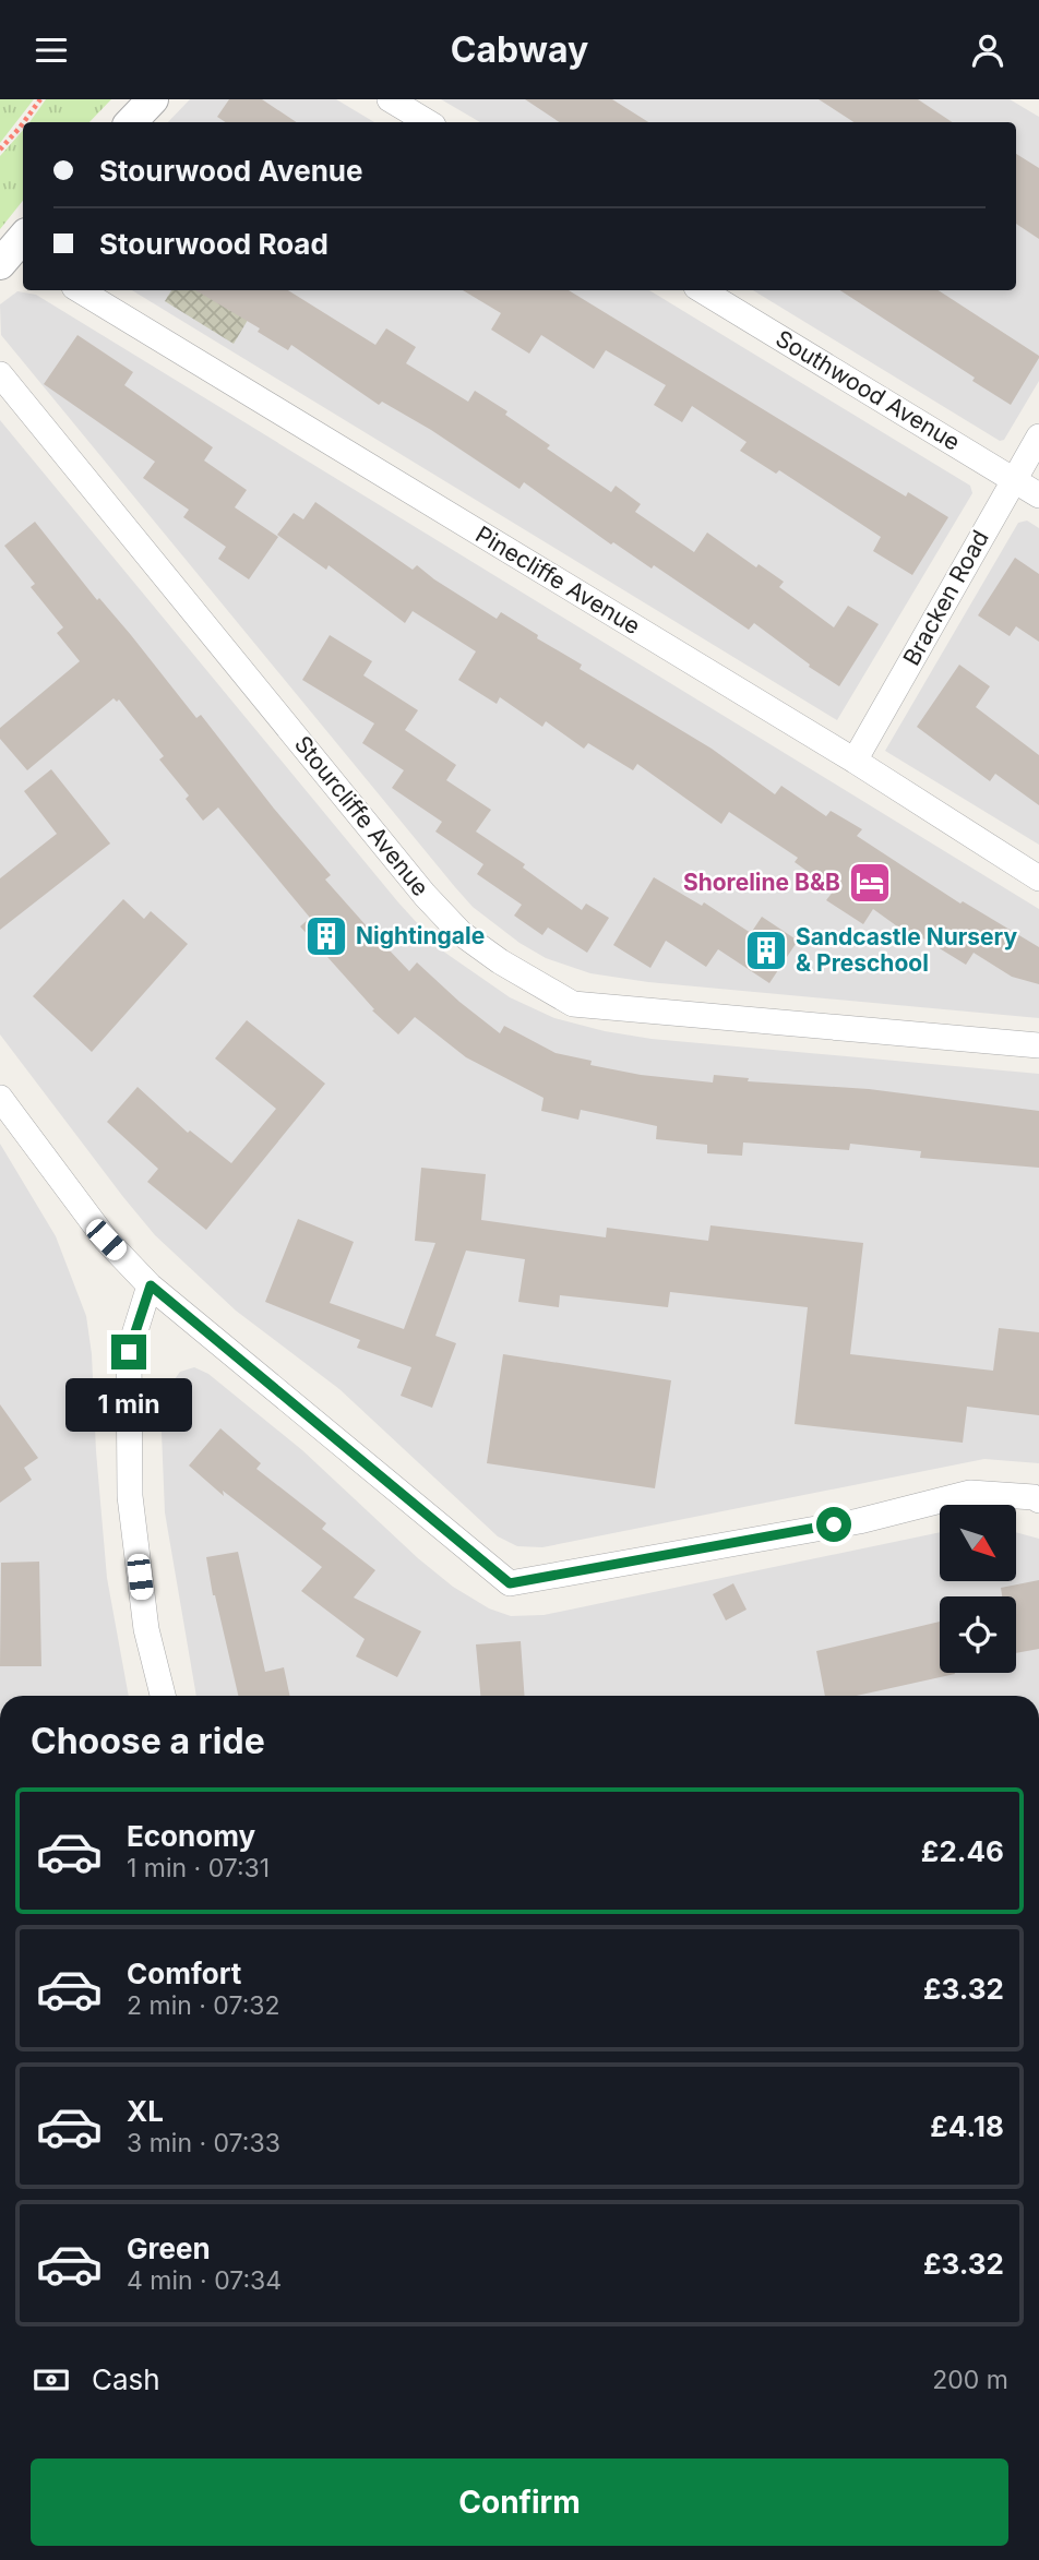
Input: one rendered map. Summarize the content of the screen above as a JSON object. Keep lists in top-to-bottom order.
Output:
{
  "streets": {
    "street": [
      "Southwood Avenue",
      "Pinecliffe Avenue",
      "Bracken Road",
      "Stourcliffe Avenue"
    ]
  },
  "crossings": [
    ["Southwood Avenue", "Bracken Road"],
    ["Pinecliffe Avenue", "Bracken Road"]
  ],
  "places": {
    "hotel": ["Shoreline B&B"],
    "building": ["Nightingale", "Sandcastle Nursery & Preschool"]
  },
  "north": "bottom right",
  "page": {
    "header": "Cabway",
    "banner": ["Stourwood Avenue", "Stourwood Road"],
    "bubble": "1 min",
    "heading": "Choose a ride",
    "list": [
      {
        "name": "Economy",
        "note": "1 min · 07:31",
        "value": "£2.46"
      },
      {
        "name": "Comfort",
        "note": "2 min · 07:32",
        "value": "£3.32"
      },
      {
        "name": "XL",
        "note": "3 min · 07:33",
        "value": "£4.18"
      },
      {
        "name": "Green",
        "note": "4 min · 07:34",
        "value": "£3.32"
      }
    ],
    "pay": ["Cash", "200 m"],
    "buttons": "Confirm"
  }
}
